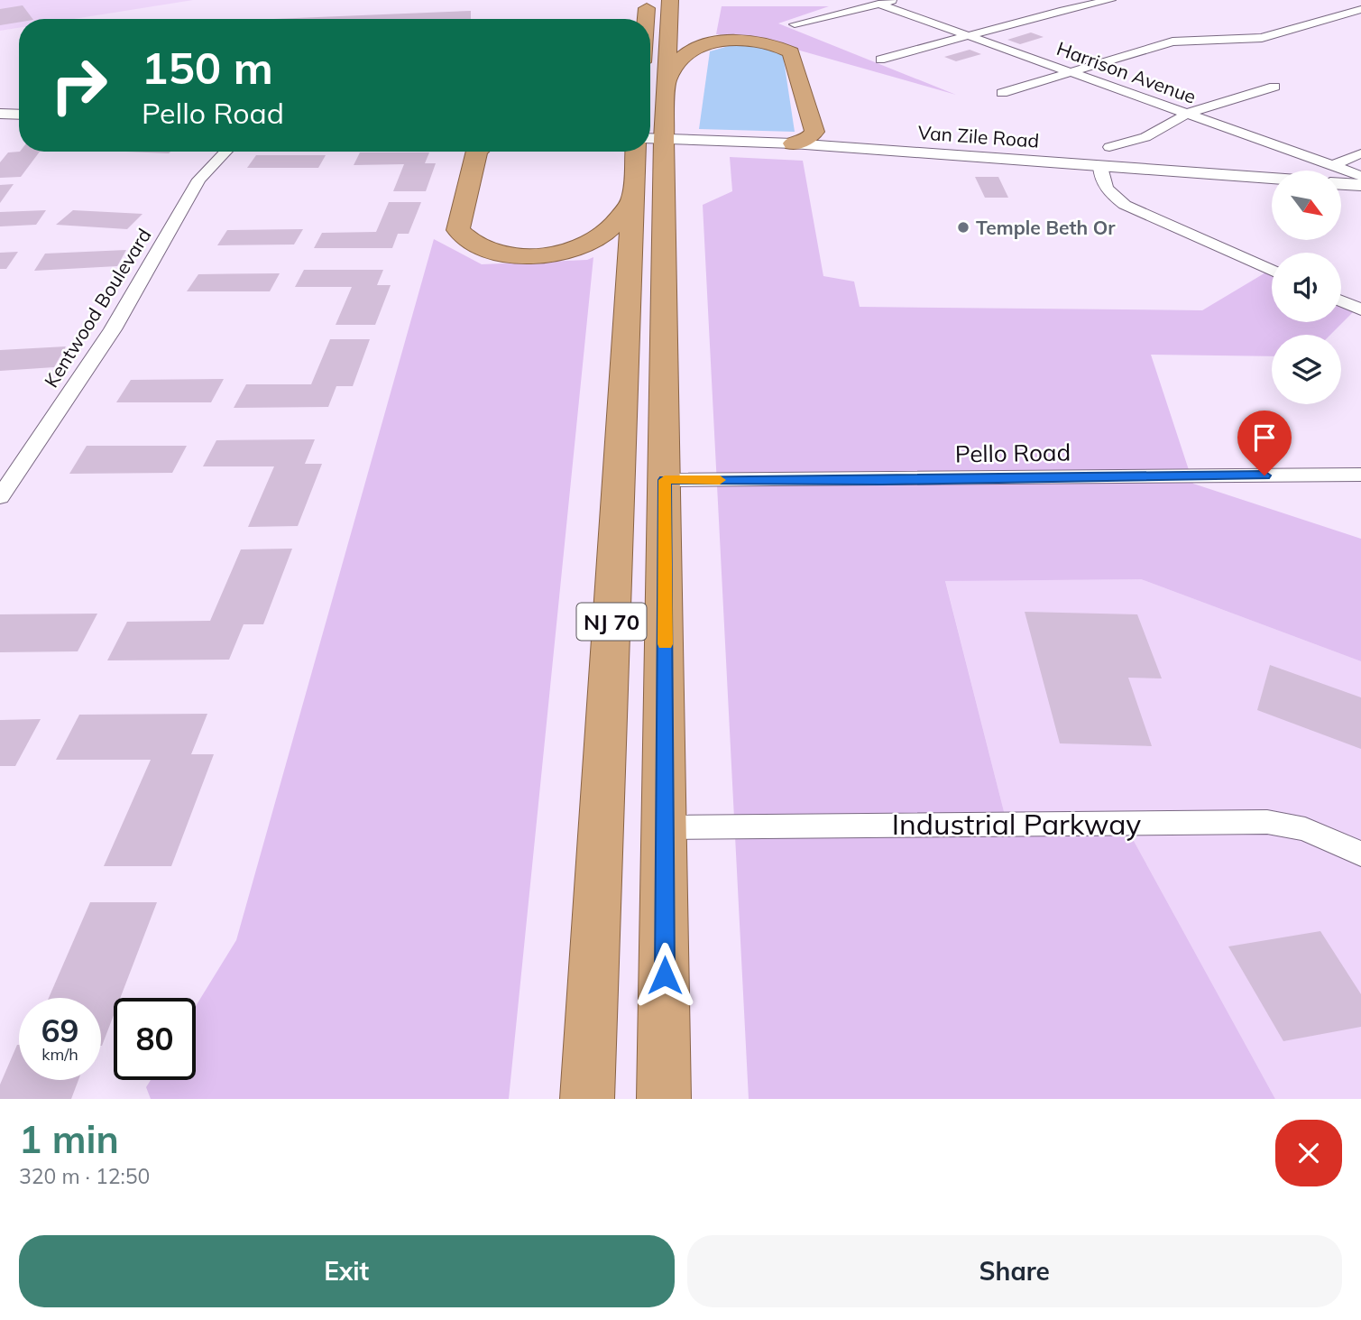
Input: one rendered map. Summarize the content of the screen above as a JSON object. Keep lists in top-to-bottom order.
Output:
{
  "streets": {
    "highway": ["NJ 70"],
    "street": [
      "Harrison Avenue",
      "Van Zile Road",
      "Kentwood Boulevard",
      "Pello Road",
      "Industrial Parkway"
    ]
  },
  "crossings": [
    ["Pello Road", "NJ 70"],
    ["NJ 70", "Industrial Parkway"]
  ],
  "places": ["Temple Beth Or"],
  "north": "bottom right",
  "page": {
    "turn": ["150 m", "Pello Road"],
    "speed": "69 km/h",
    "limit": "80",
    "heading": ["1 min", "320 m · 12:50"],
    "buttons": ["Exit", "Share"]
  }
}
